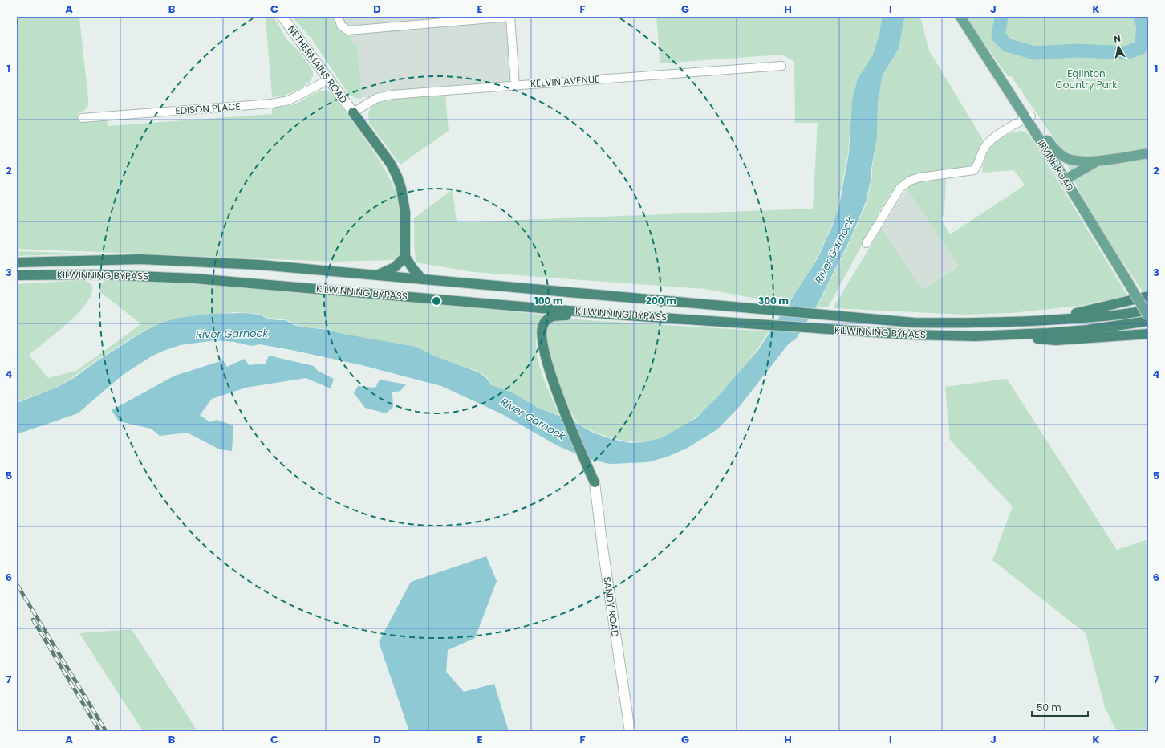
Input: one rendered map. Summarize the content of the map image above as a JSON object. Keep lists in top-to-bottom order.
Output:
{
  "streets": {
    "highway": ["KILWINNING BYPASS"],
    "main road": ["NETHERMAINS ROAD", "IRVINE ROAD", "SANDY ROAD"],
    "street": ["KELVIN AVENUE", "EDISON PLACE"]
  },
  "crossings": [
    ["NETHERMAINS ROAD", "KELVIN AVENUE"],
    ["NETHERMAINS ROAD", "EDISON PLACE"]
  ],
  "water": ["River Garnock"],
  "parks": ["Eglinton Country Park"],
  "scale_bar": "50 m",
  "north": "top",
  "grid": {
    "columns": [
      "A",
      "B",
      "C",
      "D",
      "E",
      "F",
      "G",
      "H",
      "I",
      "J",
      "K"
    ],
    "rows": [
      "1",
      "2",
      "3",
      "4",
      "5",
      "6",
      "7"
    ]
  },
  "rings": ["100 m", "200 m", "300 m"]
}
